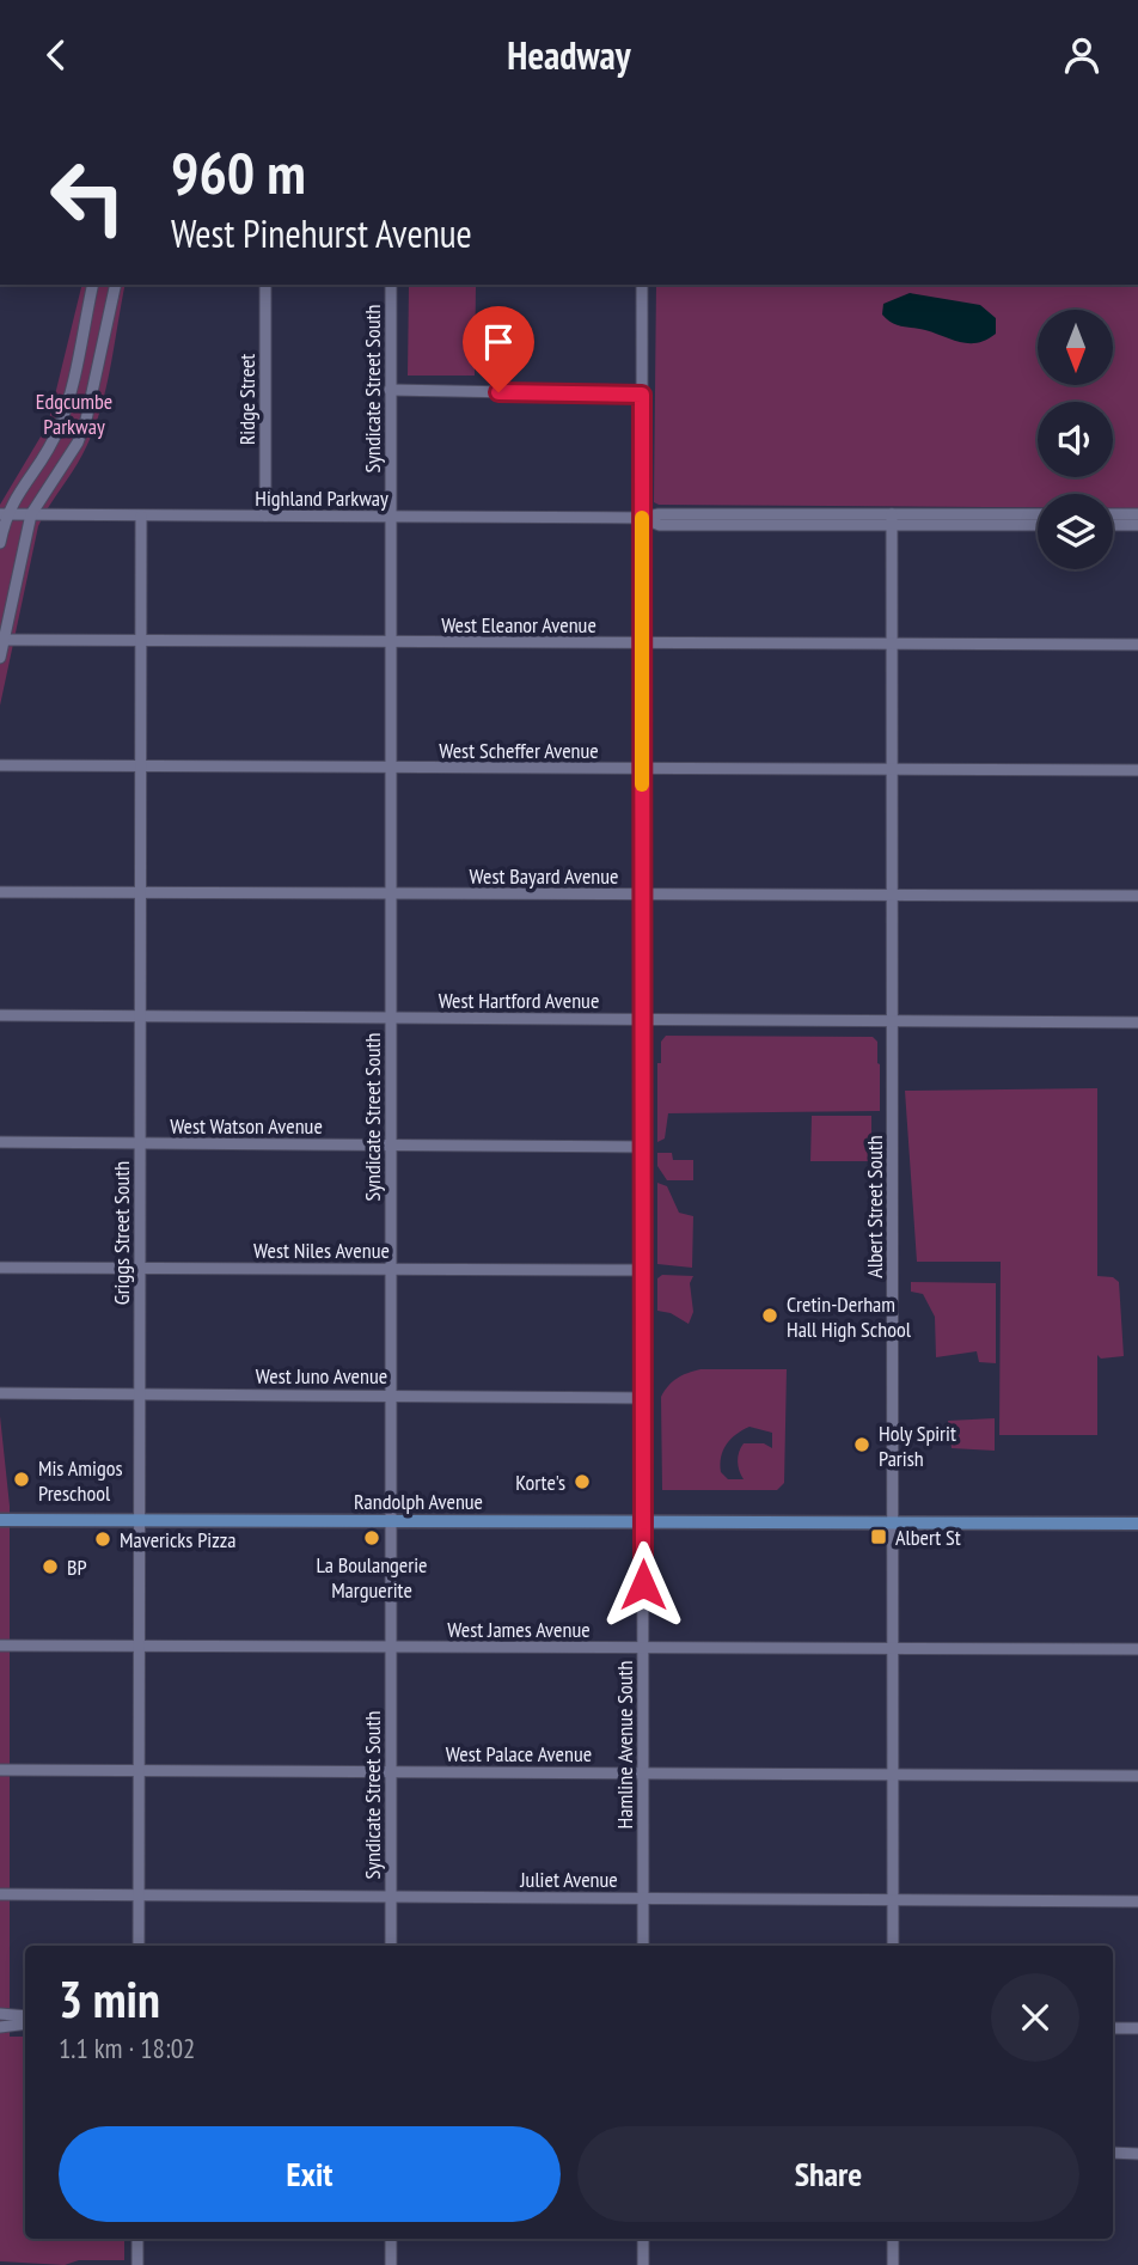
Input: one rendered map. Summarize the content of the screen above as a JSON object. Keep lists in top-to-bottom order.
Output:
{
  "streets": {
    "main road": ["Randolph Avenue"],
    "street": [
      "Syndicate Street South",
      "Ridge Street",
      "Highland Parkway",
      "West Eleanor Avenue",
      "West Scheffer Avenue",
      "West Bayard Avenue",
      "West Hartford Avenue",
      "West Watson Avenue",
      "Albert Street South",
      "Griggs Street South",
      "West Niles Avenue",
      "West Juno Avenue",
      "West James Avenue",
      "Hamline Avenue South",
      "West Palace Avenue",
      "Juliet Avenue"
    ]
  },
  "crossings": [
    ["Syndicate Street South", "Highland Parkway"],
    ["Syndicate Street South", "West Eleanor Avenue"],
    ["Syndicate Street South", "West Scheffer Avenue"],
    ["Syndicate Street South", "West Bayard Avenue"],
    ["Syndicate Street South", "West Hartford Avenue"],
    ["Syndicate Street South", "West Watson Avenue"],
    ["Syndicate Street South", "West Niles Avenue"],
    ["Syndicate Street South", "West Juno Avenue"],
    ["Syndicate Street South", "Randolph Avenue"],
    ["Syndicate Street South", "West James Avenue"],
    ["Syndicate Street South", "West Palace Avenue"],
    ["Syndicate Street South", "Juliet Avenue"],
    ["Ridge Street", "Highland Parkway"],
    ["Highland Parkway", "Albert Street South"],
    ["Highland Parkway", "Griggs Street South"],
    ["Highland Parkway", "Hamline Avenue South"],
    ["West Eleanor Avenue", "Albert Street South"],
    ["West Eleanor Avenue", "Griggs Street South"],
    ["West Eleanor Avenue", "Hamline Avenue South"],
    ["West Scheffer Avenue", "Albert Street South"],
    ["West Scheffer Avenue", "Griggs Street South"],
    ["West Scheffer Avenue", "Hamline Avenue South"],
    ["West Bayard Avenue", "Albert Street South"],
    ["West Bayard Avenue", "Griggs Street South"],
    ["West Bayard Avenue", "Hamline Avenue South"],
    ["West Hartford Avenue", "Albert Street South"],
    ["West Hartford Avenue", "Griggs Street South"],
    ["West Hartford Avenue", "Hamline Avenue South"],
    ["West Watson Avenue", "Griggs Street South"],
    ["West Watson Avenue", "Hamline Avenue South"],
    ["Albert Street South", "Randolph Avenue"],
    ["Albert Street South", "West James Avenue"],
    ["Albert Street South", "West Palace Avenue"],
    ["Albert Street South", "Juliet Avenue"],
    ["Griggs Street South", "West Niles Avenue"],
    ["Griggs Street South", "West Juno Avenue"],
    ["Griggs Street South", "Randolph Avenue"],
    ["Griggs Street South", "West James Avenue"],
    ["Griggs Street South", "West Palace Avenue"],
    ["Griggs Street South", "Juliet Avenue"],
    ["West Niles Avenue", "Hamline Avenue South"],
    ["West Juno Avenue", "Hamline Avenue South"],
    ["Randolph Avenue", "Hamline Avenue South"],
    ["West James Avenue", "Hamline Avenue South"],
    ["Hamline Avenue South", "West Palace Avenue"],
    ["Hamline Avenue South", "Juliet Avenue"]
  ],
  "parks": ["Edgcumbe Parkway"],
  "places": {
    "other": [
      "Cretin-Derham Hall High School",
      "Holy Spirit Parish",
      "Mis Amigos Preschool",
      "Korte's",
      "La Boulangerie Marguerite",
      "Mavericks Pizza",
      "BP"
    ],
    "transit": ["Albert St"]
  },
  "north": "bottom",
  "page": {
    "header": "Headway",
    "turn": ["960 m", "West Pinehurst Avenue"],
    "heading": ["3 min", "1.1 km · 18:02"],
    "buttons": ["Exit", "Share"]
  }
}
